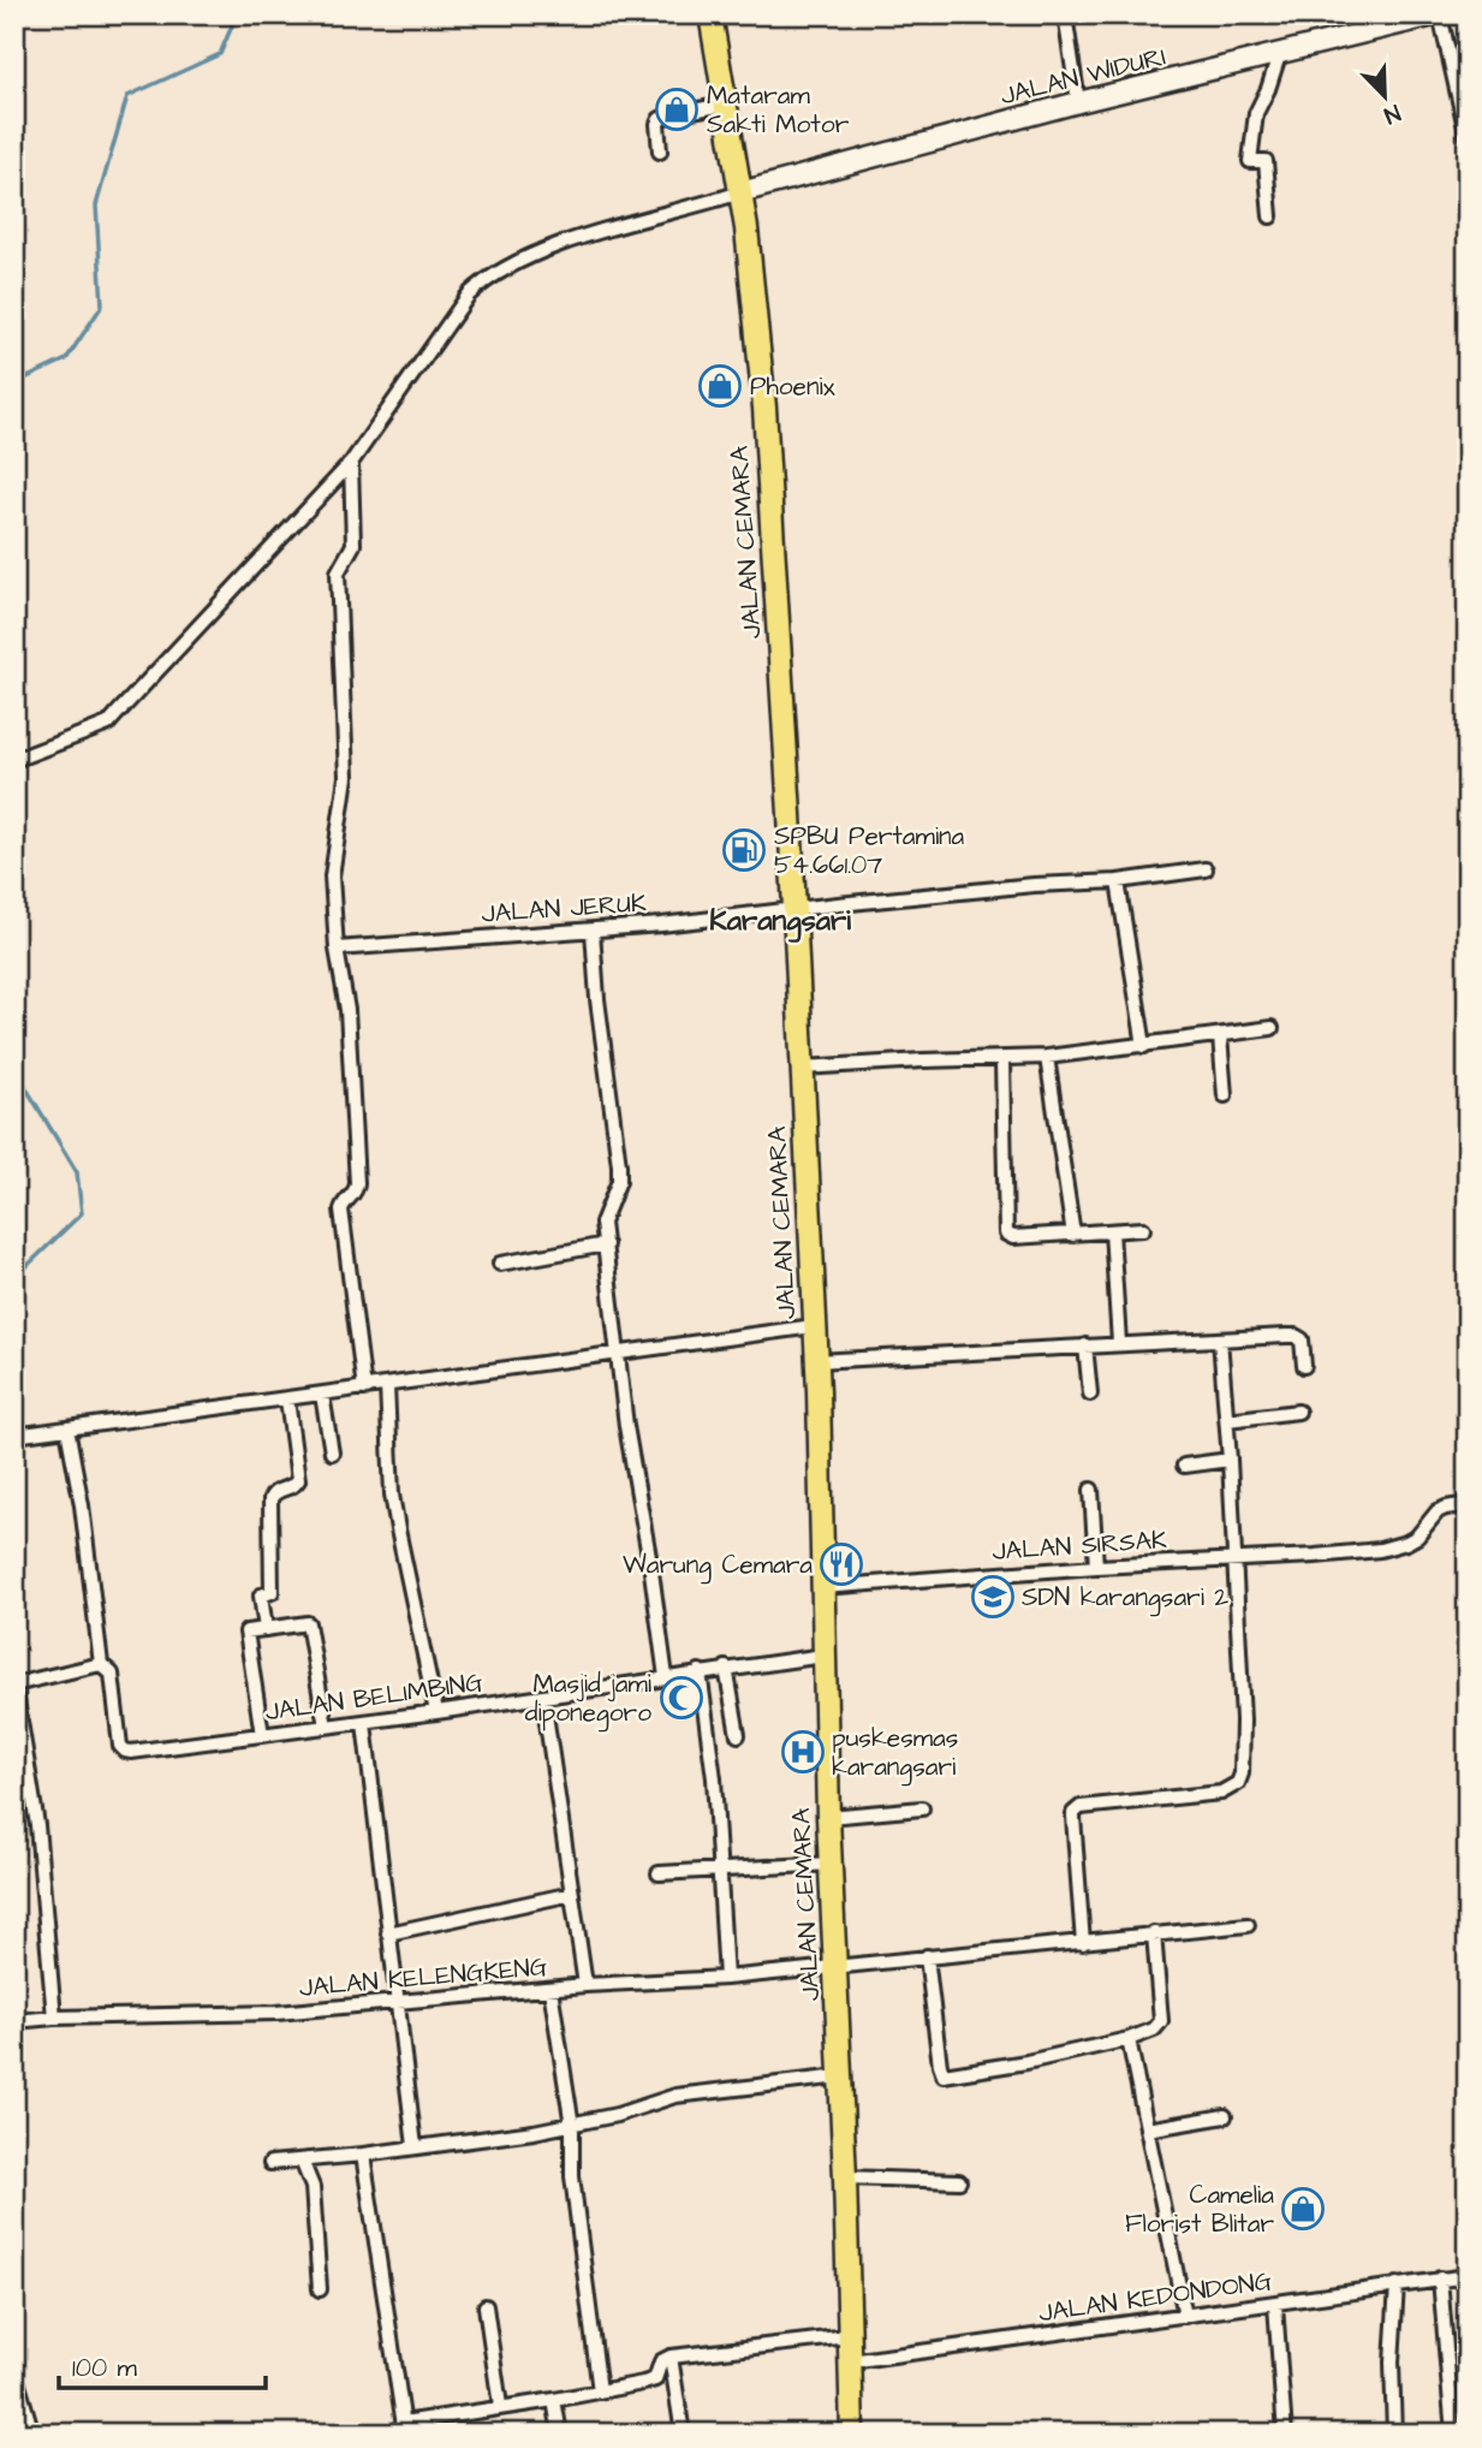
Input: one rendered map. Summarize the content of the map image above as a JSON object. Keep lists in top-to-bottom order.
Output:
{
  "streets": {
    "main road": ["JALAN WIDURI", "JALAN CEMARA"],
    "street": [
      "JALAN JERUK",
      "JALAN SIRSAK",
      "JALAN BELIMBING",
      "JALAN KELENGKENG",
      "JALAN KEDONDONG"
    ]
  },
  "crossings": [
    ["JALAN WIDURI", "JALAN CEMARA"],
    ["JALAN CEMARA", "JALAN JERUK"],
    ["JALAN CEMARA", "JALAN SIRSAK"],
    ["JALAN CEMARA", "JALAN BELIMBING"],
    ["JALAN CEMARA", "JALAN KELENGKENG"],
    ["JALAN CEMARA", "JALAN KEDONDONG"]
  ],
  "districts": ["Karangsari"],
  "places": {
    "shop": ["Mataram Sakti Motor", "Phoenix", "Camelia Florist Blitar"],
    "fuel station": ["SPBU Pertamina 54.661.07"],
    "restaurant": ["Warung Cemara"],
    "school or university": ["SDN karangsari 2"],
    "mosque": ["Masjid jami diponegoro"],
    "hospital": ["puskesmas karangsari"]
  },
  "scale_bar": "100 m",
  "north": "bottom right"
}
